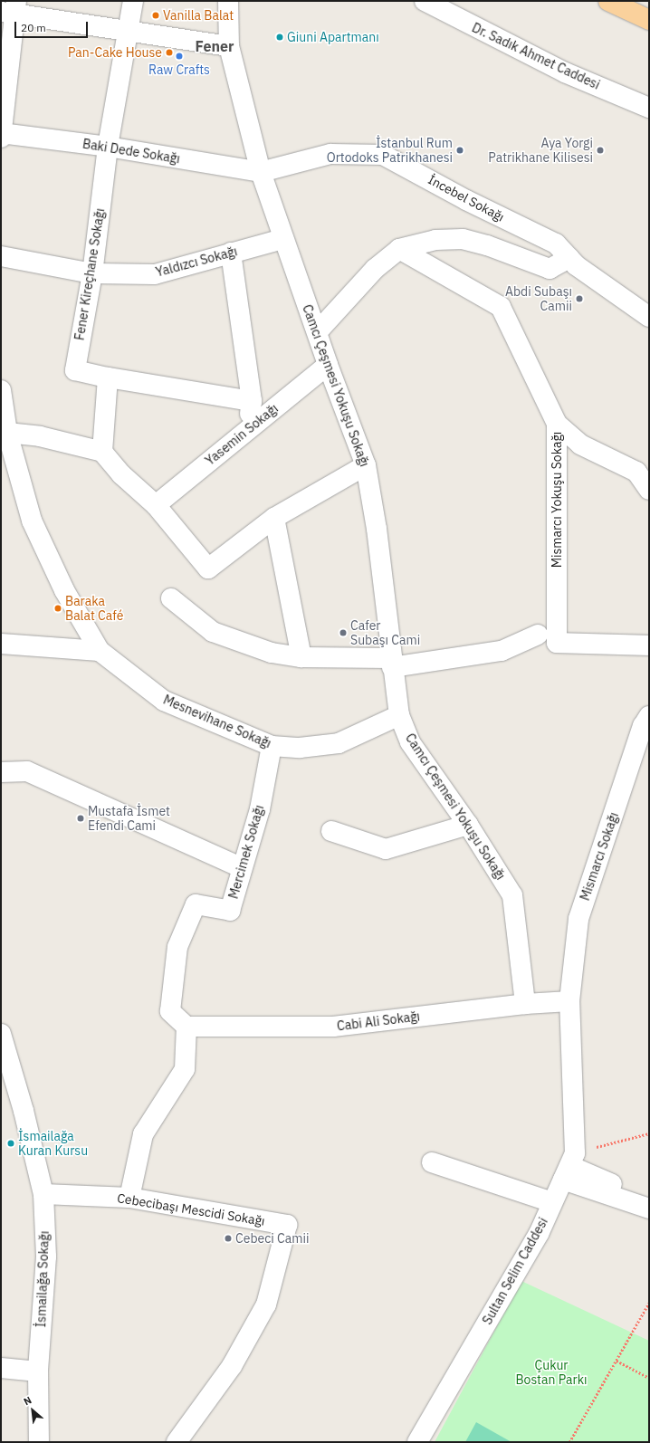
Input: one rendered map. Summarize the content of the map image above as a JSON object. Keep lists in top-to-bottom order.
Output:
{
  "streets": {
    "street": [
      "Dr. Sadık Ahmet Caddesi",
      "Baki Dede Sokağı",
      "İncebel Sokağı",
      "Yaldızcı Sokağı",
      "Fener Kireçhane Sokağı",
      "Camcı Çeşmesi Yokuşu Sokağı",
      "Yasemin Sokağı",
      "Mismarcı Yokuşu Sokağı",
      "Mesnevihane Sokağı",
      "Mercimek Sokağı",
      "Mismarcı Sokağı",
      "Cabi Ali Sokağı",
      "Cebecibaşı Mescidi Sokağı",
      "Sultan Selim Caddesi",
      "İsmailağa Sokağı"
    ]
  },
  "crossings": [
    ["Baki Dede Sokağı", "İncebel Sokağı"],
    ["Baki Dede Sokağı", "Fener Kireçhane Sokağı"],
    ["Baki Dede Sokağı", "Camcı Çeşmesi Yokuşu Sokağı"],
    ["İncebel Sokağı", "Camcı Çeşmesi Yokuşu Sokağı"],
    ["Yaldızcı Sokağı", "Fener Kireçhane Sokağı"],
    ["Yaldızcı Sokağı", "Camcı Çeşmesi Yokuşu Sokağı"],
    ["Camcı Çeşmesi Yokuşu Sokağı", "Yasemin Sokağı"],
    ["Camcı Çeşmesi Yokuşu Sokağı", "Mesnevihane Sokağı"],
    ["Camcı Çeşmesi Yokuşu Sokağı", "Cabi Ali Sokağı"],
    ["Mesnevihane Sokağı", "Mercimek Sokağı"],
    ["Mercimek Sokağı", "Cabi Ali Sokağı"],
    ["Mismarcı Sokağı", "Cabi Ali Sokağı"],
    ["Mismarcı Sokağı", "Sultan Selim Caddesi"],
    ["Cabi Ali Sokağı", "Sultan Selim Caddesi"],
    ["Cebecibaşı Mescidi Sokağı", "İsmailağa Sokağı"]
  ],
  "districts": ["Fener"],
  "parks": ["Çukur Bostan Parkı"],
  "places": [
    "Vanilla Balat",
    "Giuni Apartmanı",
    "Pan-Cake House",
    "Raw Crafts",
    "İstanbul Rum Ortodoks Patrikhanesi",
    "Aya Yorgi Patrikhane Kilisesi",
    "Abdi Subaşı Camii",
    "Baraka Balat Café",
    "Cafer Subaşı Cami",
    "Mustafa İsmet Efendi Cami",
    "İsmailağa Kuran Kursu",
    "Cebeci Camii"
  ],
  "scale_bar": "20 m",
  "north": "top left"
}
